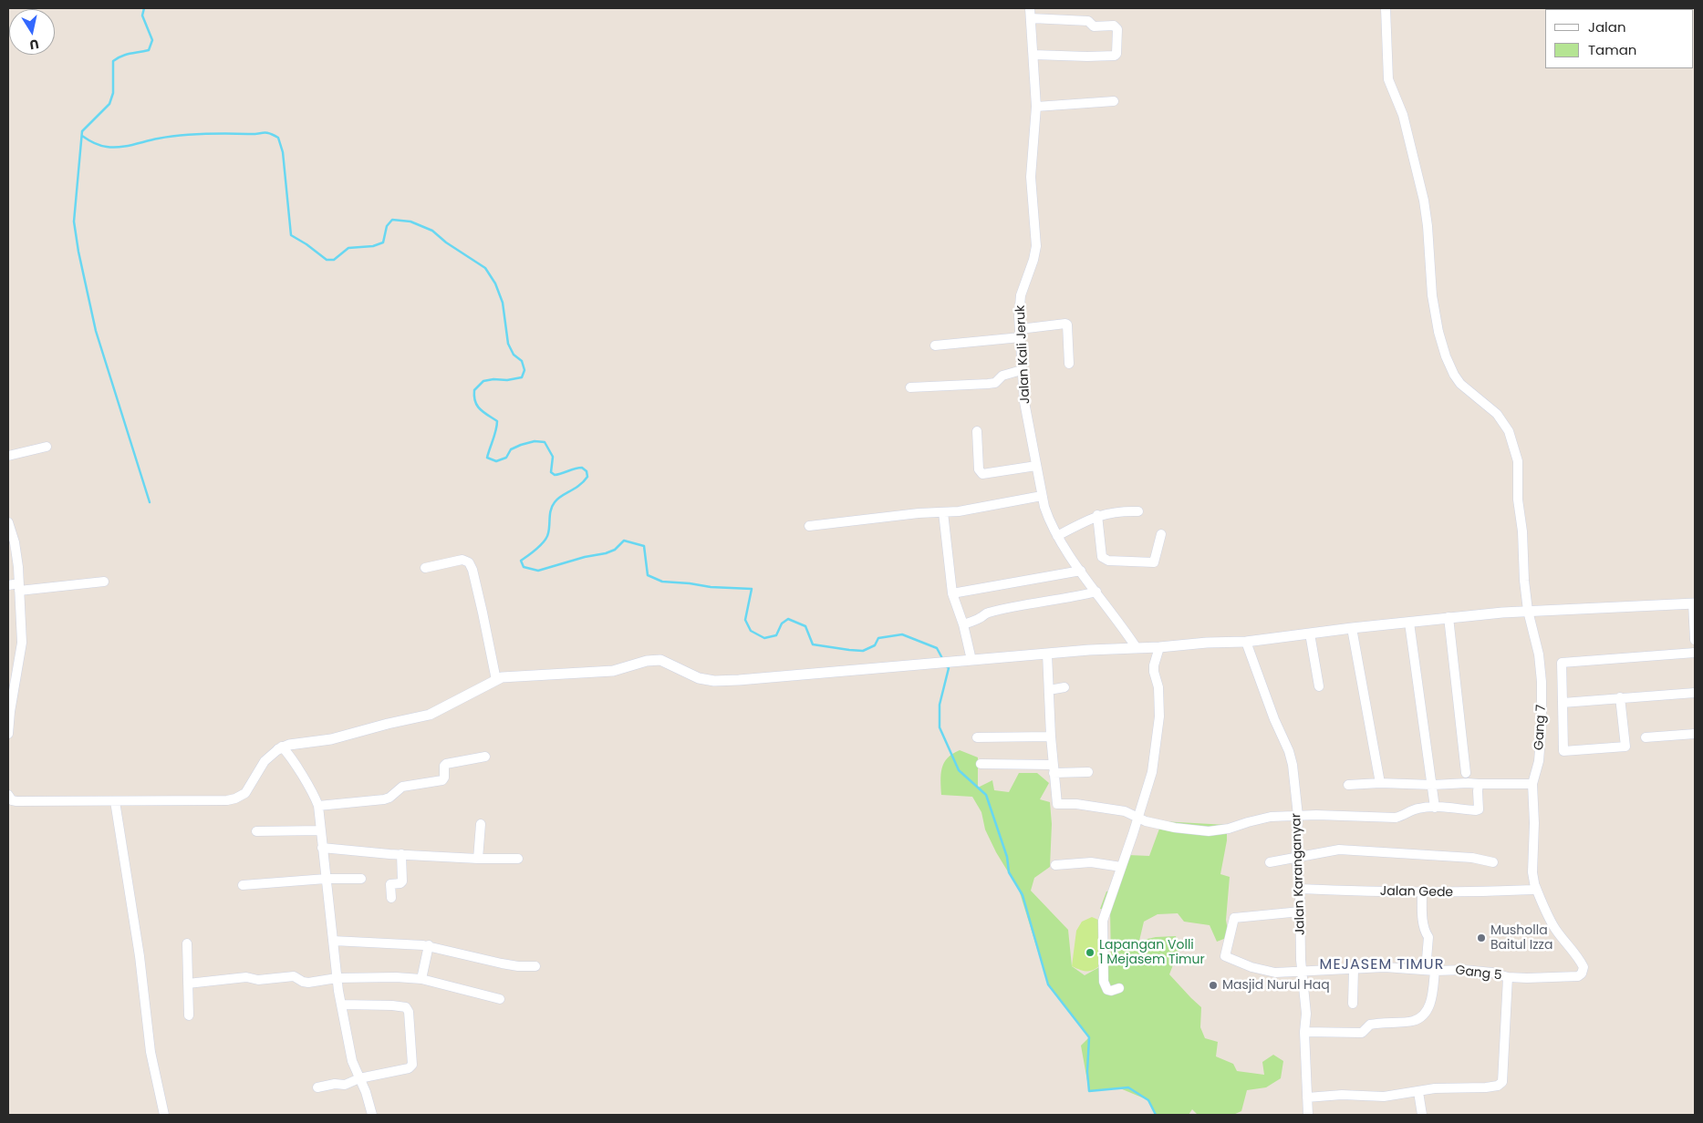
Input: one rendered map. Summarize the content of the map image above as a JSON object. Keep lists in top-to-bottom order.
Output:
{
  "streets": {
    "street": [
      "Jalan Kali Jeruk",
      "Gang 7",
      "Jalan Karanganyar",
      "Jalan Gede",
      "Gang 5"
    ]
  },
  "crossings": [
    ["Gang 7", "Jalan Gede"],
    ["Gang 7", "Gang 5"],
    ["Jalan Karanganyar", "Jalan Gede"],
    ["Jalan Karanganyar", "Gang 5"]
  ],
  "districts": ["MEJASEM TIMUR"],
  "places": ["Musholla Baitul Izza", "Lapangan Volli 1 Mejasem Timur", "Masjid Nurul Haq"],
  "legend": ["Jalan", "Taman"],
  "north": "bottom"
}
